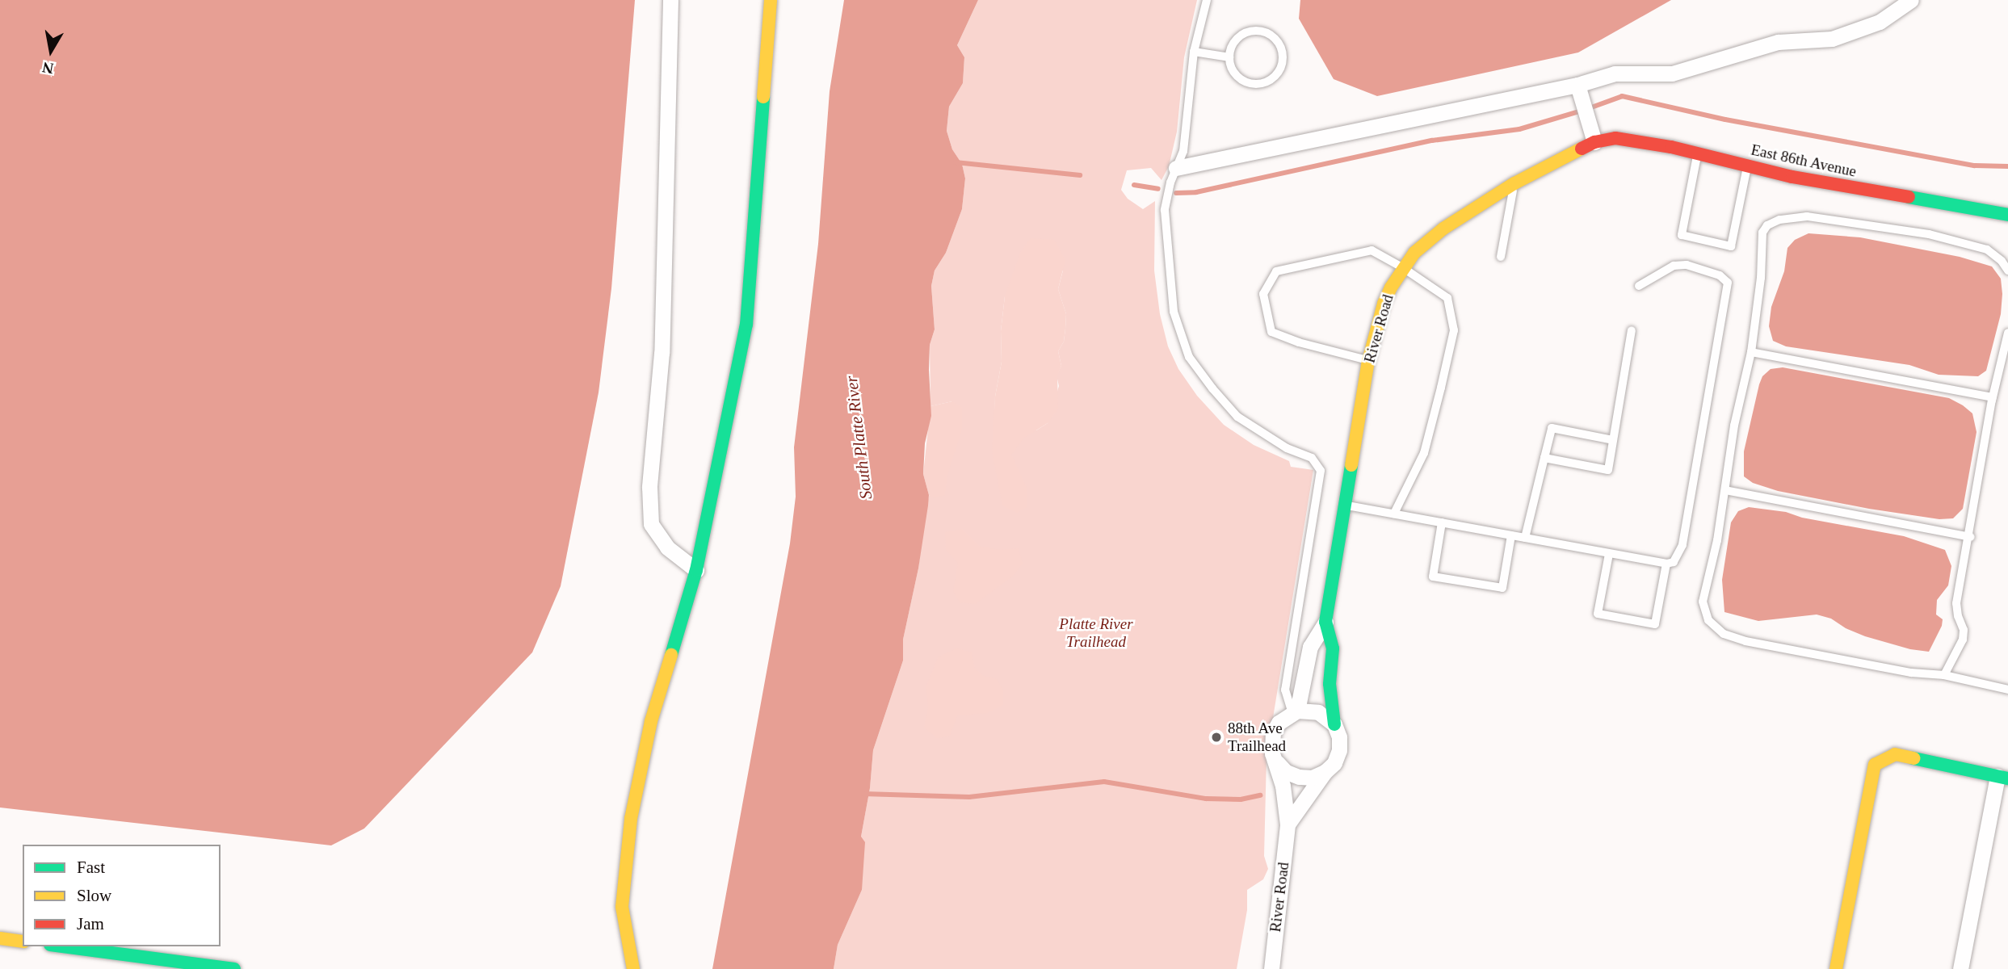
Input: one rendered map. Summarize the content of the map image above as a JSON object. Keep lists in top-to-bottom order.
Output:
{
  "streets": {
    "street": ["East 86th Avenue", "River Road"]
  },
  "crossings": [
    ["East 86th Avenue", "River Road"]
  ],
  "water": ["South Platte River"],
  "parks": ["Platte River Trailhead"],
  "places": ["88th Ave Trailhead"],
  "legend": ["Fast", "Slow", "Jam"],
  "north": "bottom"
}
